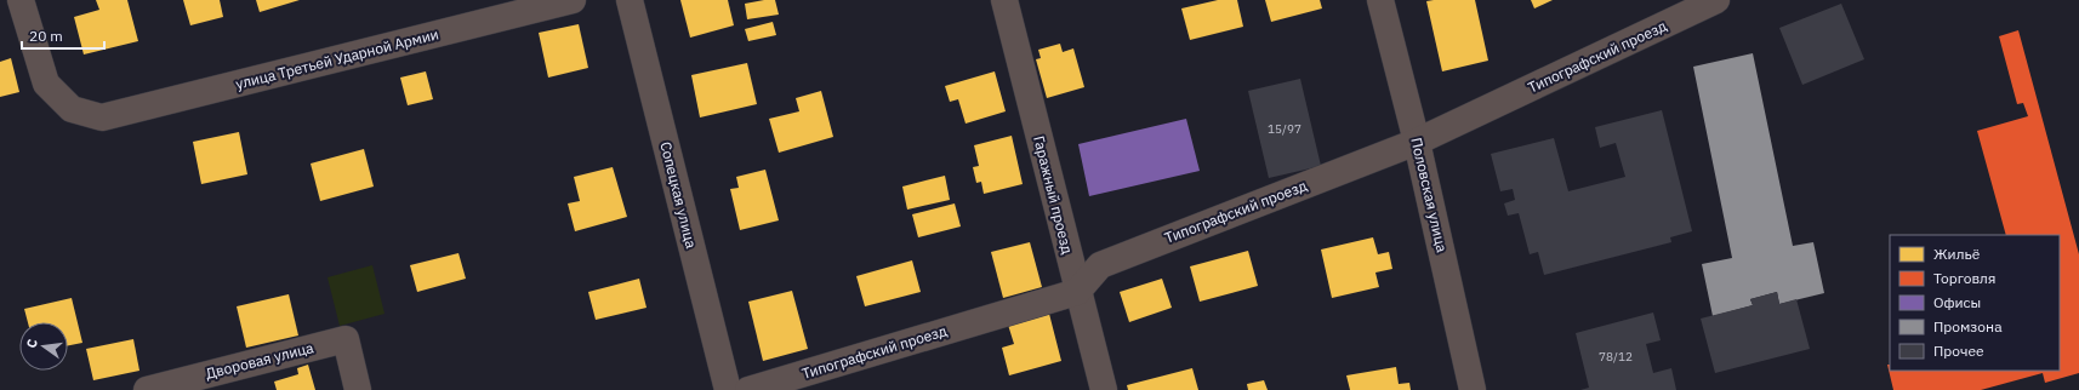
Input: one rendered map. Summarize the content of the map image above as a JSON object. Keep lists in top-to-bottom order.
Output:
{
  "streets": {
    "street": [
      "Типографский проезд",
      "улица Третьей Ударной Армии",
      "Сопецкая улица",
      "Гаражный проезд",
      "Половская улица",
      "Дворовая улица"
    ]
  },
  "crossings": [
    ["Типографский проезд", "Гаражный проезд"],
    ["Типографский проезд", "Половская улица"]
  ],
  "house_numbers": ["15/97", "78/12"],
  "legend": [
    "Жильё",
    "Торговля",
    "Офисы",
    "Промзона",
    "Прочее"
  ],
  "scale_bar": "20 m",
  "north": "left"
}
